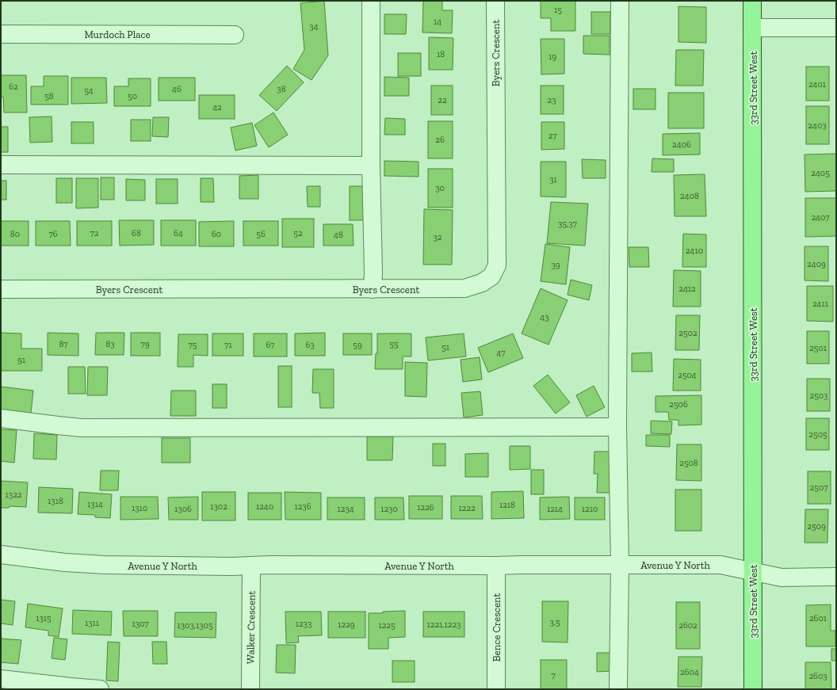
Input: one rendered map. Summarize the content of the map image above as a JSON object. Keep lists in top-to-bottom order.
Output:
{
  "streets": {
    "main road": ["33rd Street West"],
    "street": [
      "Murdoch Place",
      "Byers Crescent",
      "Avenue Y North",
      "Walker Crescent",
      "Bence Crescent"
    ]
  },
  "crossings": [
    ["33rd Street West", "Avenue Y North"],
    ["Avenue Y North", "Walker Crescent"],
    ["Avenue Y North", "Bence Crescent"]
  ],
  "house_numbers": [
    "15",
    "14",
    "34",
    "18",
    "19",
    "2401",
    "62",
    "46",
    "38",
    "54",
    "58",
    "50",
    "22",
    "23",
    "42",
    "2403",
    "27",
    "26",
    "2406",
    "2405",
    "31",
    "30",
    "2408",
    "2407",
    "35,37",
    "72",
    "68",
    "64",
    "52",
    "80",
    "76",
    "60",
    "56",
    "48",
    "32",
    "2410",
    "2409",
    "39",
    "2412",
    "2411",
    "43",
    "2502",
    "87",
    "83",
    "79",
    "55",
    "75",
    "71",
    "67",
    "63",
    "59",
    "51",
    "2501",
    "47",
    "91",
    "2504",
    "2503",
    "2506",
    "2505",
    "2508",
    "2507",
    "1322",
    "1318",
    "1314",
    "1218",
    "1302",
    "1240",
    "1236",
    "1226",
    "1310",
    "1222",
    "1306",
    "1234",
    "1230",
    "1214",
    "1210",
    "2509",
    "1315",
    "2601",
    "3,5",
    "1311",
    "1307",
    "1233",
    "1229",
    "1221,1223",
    "1303,1305",
    "1225",
    "2602",
    "2604",
    "7",
    "2603"
  ]
}
